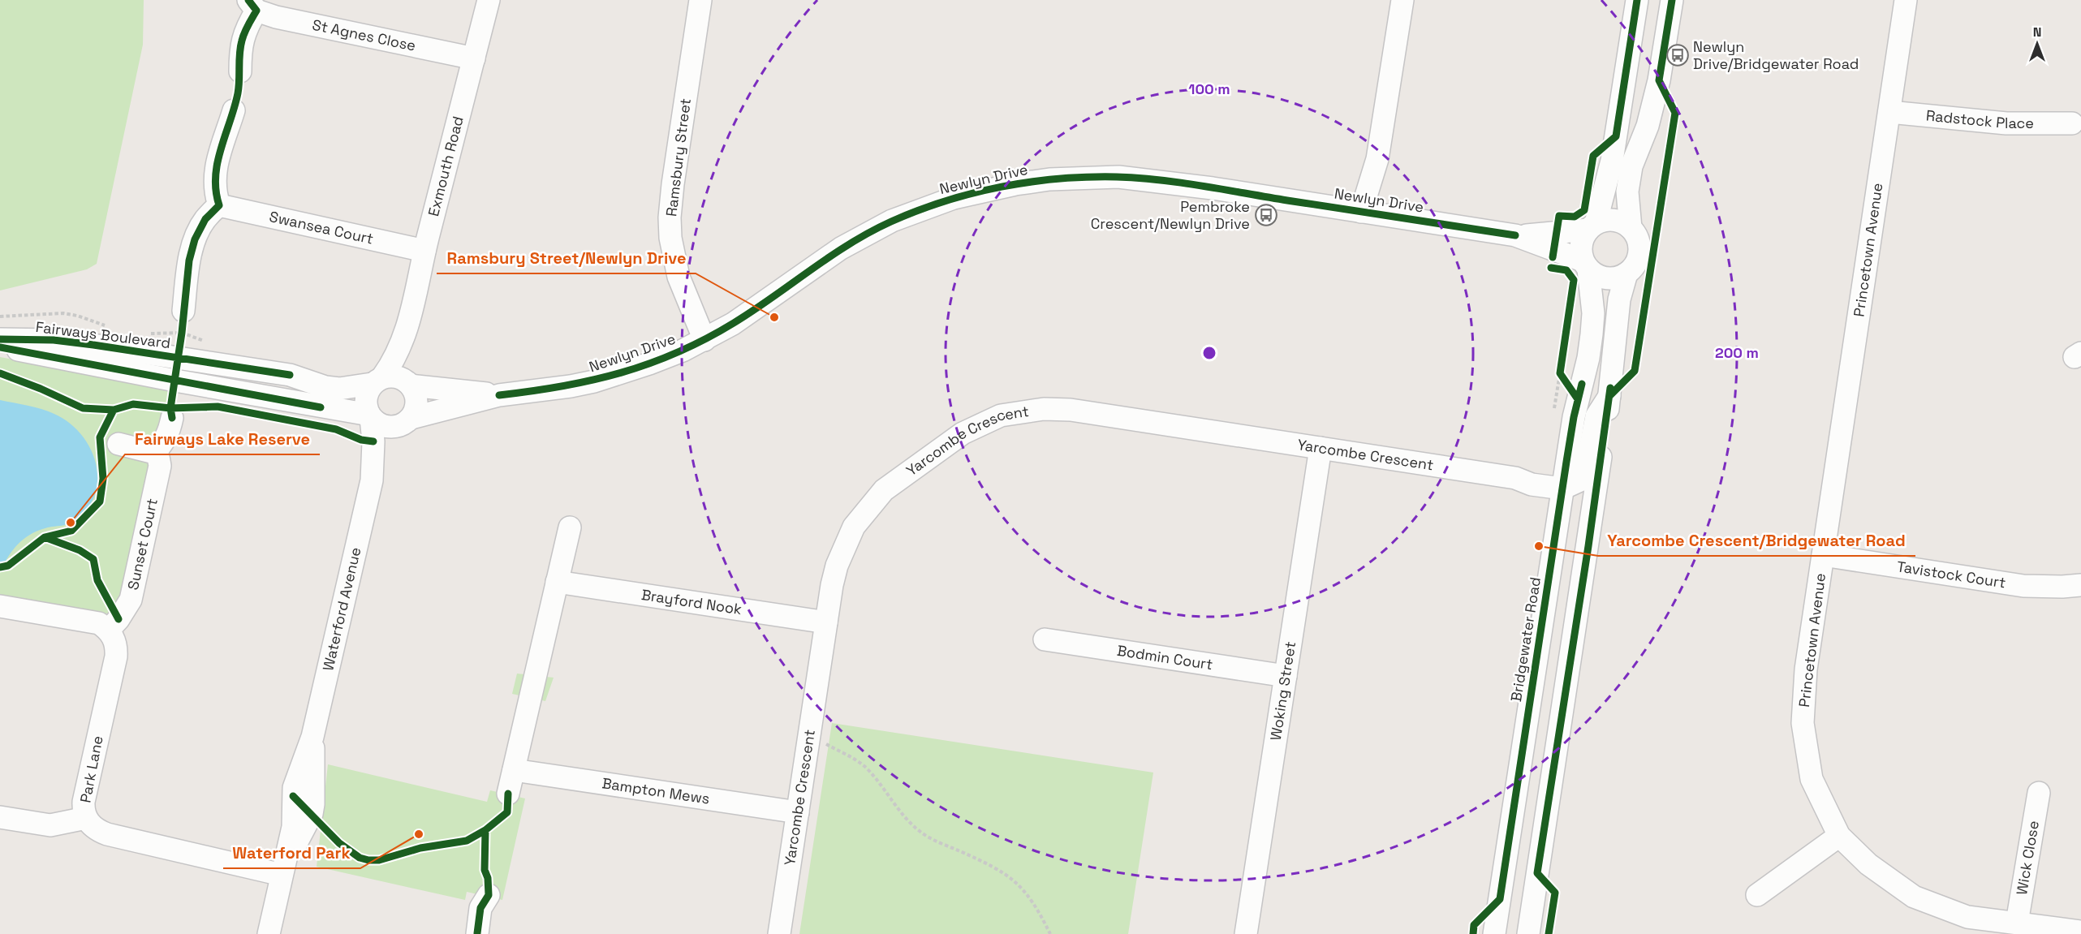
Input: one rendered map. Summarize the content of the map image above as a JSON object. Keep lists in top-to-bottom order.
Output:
{
  "streets": {
    "street": [
      "St Agnes Close",
      "Radstock Place",
      "Ramsbury Street",
      "Exmouth Road",
      "Newlyn Drive",
      "Swansea Court",
      "Princetown Avenue",
      "Fairways Boulevard",
      "Yarcombe Crescent",
      "Sunset Court",
      "Tavistock Court",
      "Brayford Nook",
      "Waterford Avenue",
      "Bridgewater Road",
      "Bodmin Court",
      "Woking Street",
      "Park Lane",
      "Bampton Mews",
      "Wick Close"
    ]
  },
  "crossings": [
    ["St Agnes Close", "Exmouth Road"],
    ["Radstock Place", "Princetown Avenue"],
    ["Ramsbury Street", "Newlyn Drive"],
    ["Exmouth Road", "Newlyn Drive"],
    ["Exmouth Road", "Swansea Court"],
    ["Exmouth Road", "Fairways Boulevard"],
    ["Exmouth Road", "Waterford Avenue"],
    ["Newlyn Drive", "Fairways Boulevard"],
    ["Newlyn Drive", "Waterford Avenue"],
    ["Newlyn Drive", "Bridgewater Road"],
    ["Princetown Avenue", "Tavistock Court"],
    ["Princetown Avenue", "Wick Close"],
    ["Fairways Boulevard", "Waterford Avenue"],
    ["Yarcombe Crescent", "Brayford Nook"],
    ["Yarcombe Crescent", "Bridgewater Road"],
    ["Yarcombe Crescent", "Woking Street"],
    ["Yarcombe Crescent", "Bampton Mews"],
    ["Sunset Court", "Park Lane"],
    ["Waterford Avenue", "Park Lane"],
    ["Bodmin Court", "Woking Street"]
  ],
  "places": {
    "bus stop": ["Newlyn Drive/Bridgewater Road", "Pembroke Crescent/Newlyn Drive"],
    "other": [
      "Ramsbury Street/Newlyn Drive",
      "Fairways Lake Reserve",
      "Yarcombe Crescent/Bridgewater Road",
      "Waterford Park"
    ]
  },
  "north": "top",
  "rings": ["100 m", "200 m"]
}
